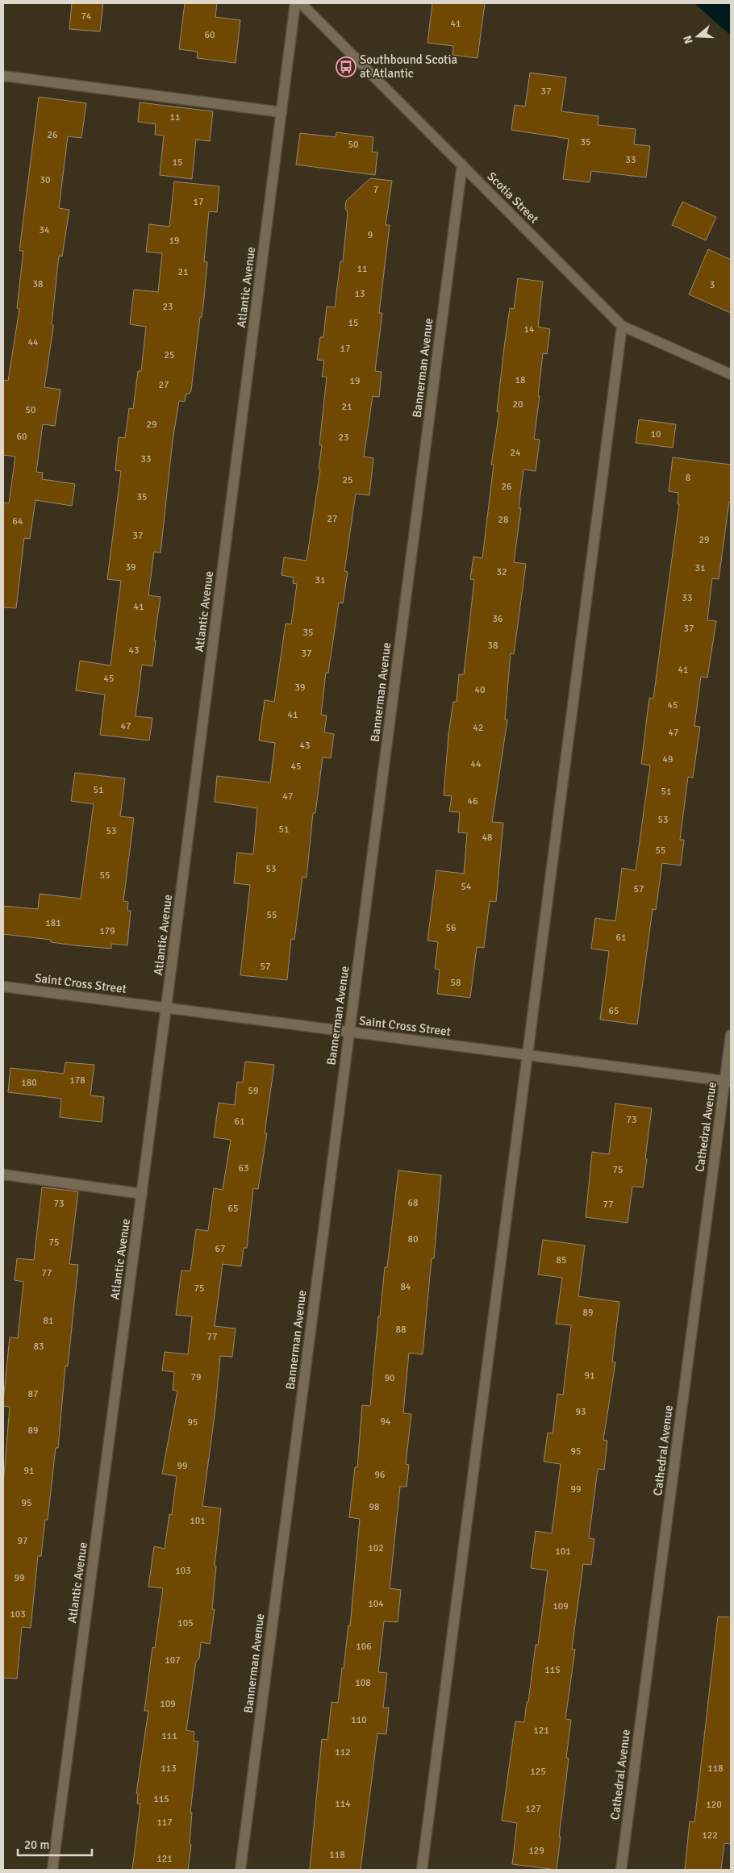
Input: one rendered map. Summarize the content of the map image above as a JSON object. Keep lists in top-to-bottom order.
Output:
{
  "streets": {
    "street": [
      "Scotia Street",
      "Atlantic Avenue",
      "Bannerman Avenue",
      "Saint Cross Street",
      "Cathedral Avenue"
    ]
  },
  "crossings": [
    ["Scotia Street", "Bannerman Avenue"],
    ["Atlantic Avenue", "Saint Cross Street"],
    ["Bannerman Avenue", "Saint Cross Street"],
    ["Saint Cross Street", "Cathedral Avenue"]
  ],
  "places": {
    "bus stop": ["Southbound Scotia at Atlantic"]
  },
  "house_numbers": [
    "74",
    "41",
    "60",
    "37",
    "11",
    "26",
    "35",
    "50",
    "33",
    "15",
    "30",
    "7",
    "17",
    "34",
    "9",
    "19",
    "11",
    "21",
    "38",
    "3",
    "13",
    "23",
    "15",
    "14",
    "44",
    "17",
    "25",
    "18",
    "19",
    "27",
    "20",
    "21",
    "50",
    "29",
    "10",
    "60",
    "23",
    "24",
    "33",
    "8",
    "25",
    "26",
    "35",
    "27",
    "28",
    "64",
    "37",
    "29",
    "39",
    "31",
    "32",
    "31",
    "33",
    "41",
    "36",
    "37",
    "35",
    "38",
    "43",
    "37",
    "41",
    "45",
    "39",
    "40",
    "45",
    "41",
    "47",
    "42",
    "47",
    "43",
    "49",
    "44",
    "45",
    "51",
    "51",
    "47",
    "46",
    "53",
    "51",
    "53",
    "48",
    "55",
    "53",
    "55",
    "54",
    "57",
    "55",
    "181",
    "56",
    "179",
    "61",
    "57",
    "58",
    "65",
    "178",
    "180",
    "59",
    "73",
    "61",
    "63",
    "75",
    "68",
    "73",
    "77",
    "65",
    "80",
    "75",
    "67",
    "85",
    "77",
    "84",
    "75",
    "89",
    "81",
    "88",
    "77",
    "83",
    "91",
    "79",
    "90",
    "87",
    "93",
    "94",
    "95",
    "89",
    "95",
    "99",
    "91",
    "96",
    "99",
    "95",
    "98",
    "101",
    "97",
    "102",
    "101",
    "103",
    "99",
    "104",
    "109",
    "103",
    "105",
    "106",
    "107",
    "115",
    "108",
    "109",
    "110",
    "121",
    "111",
    "112",
    "113",
    "118",
    "125",
    "115",
    "114",
    "120",
    "127",
    "117",
    "122",
    "129",
    "118",
    "121"
  ],
  "scale_bar": "20 m",
  "north": "left"
}
